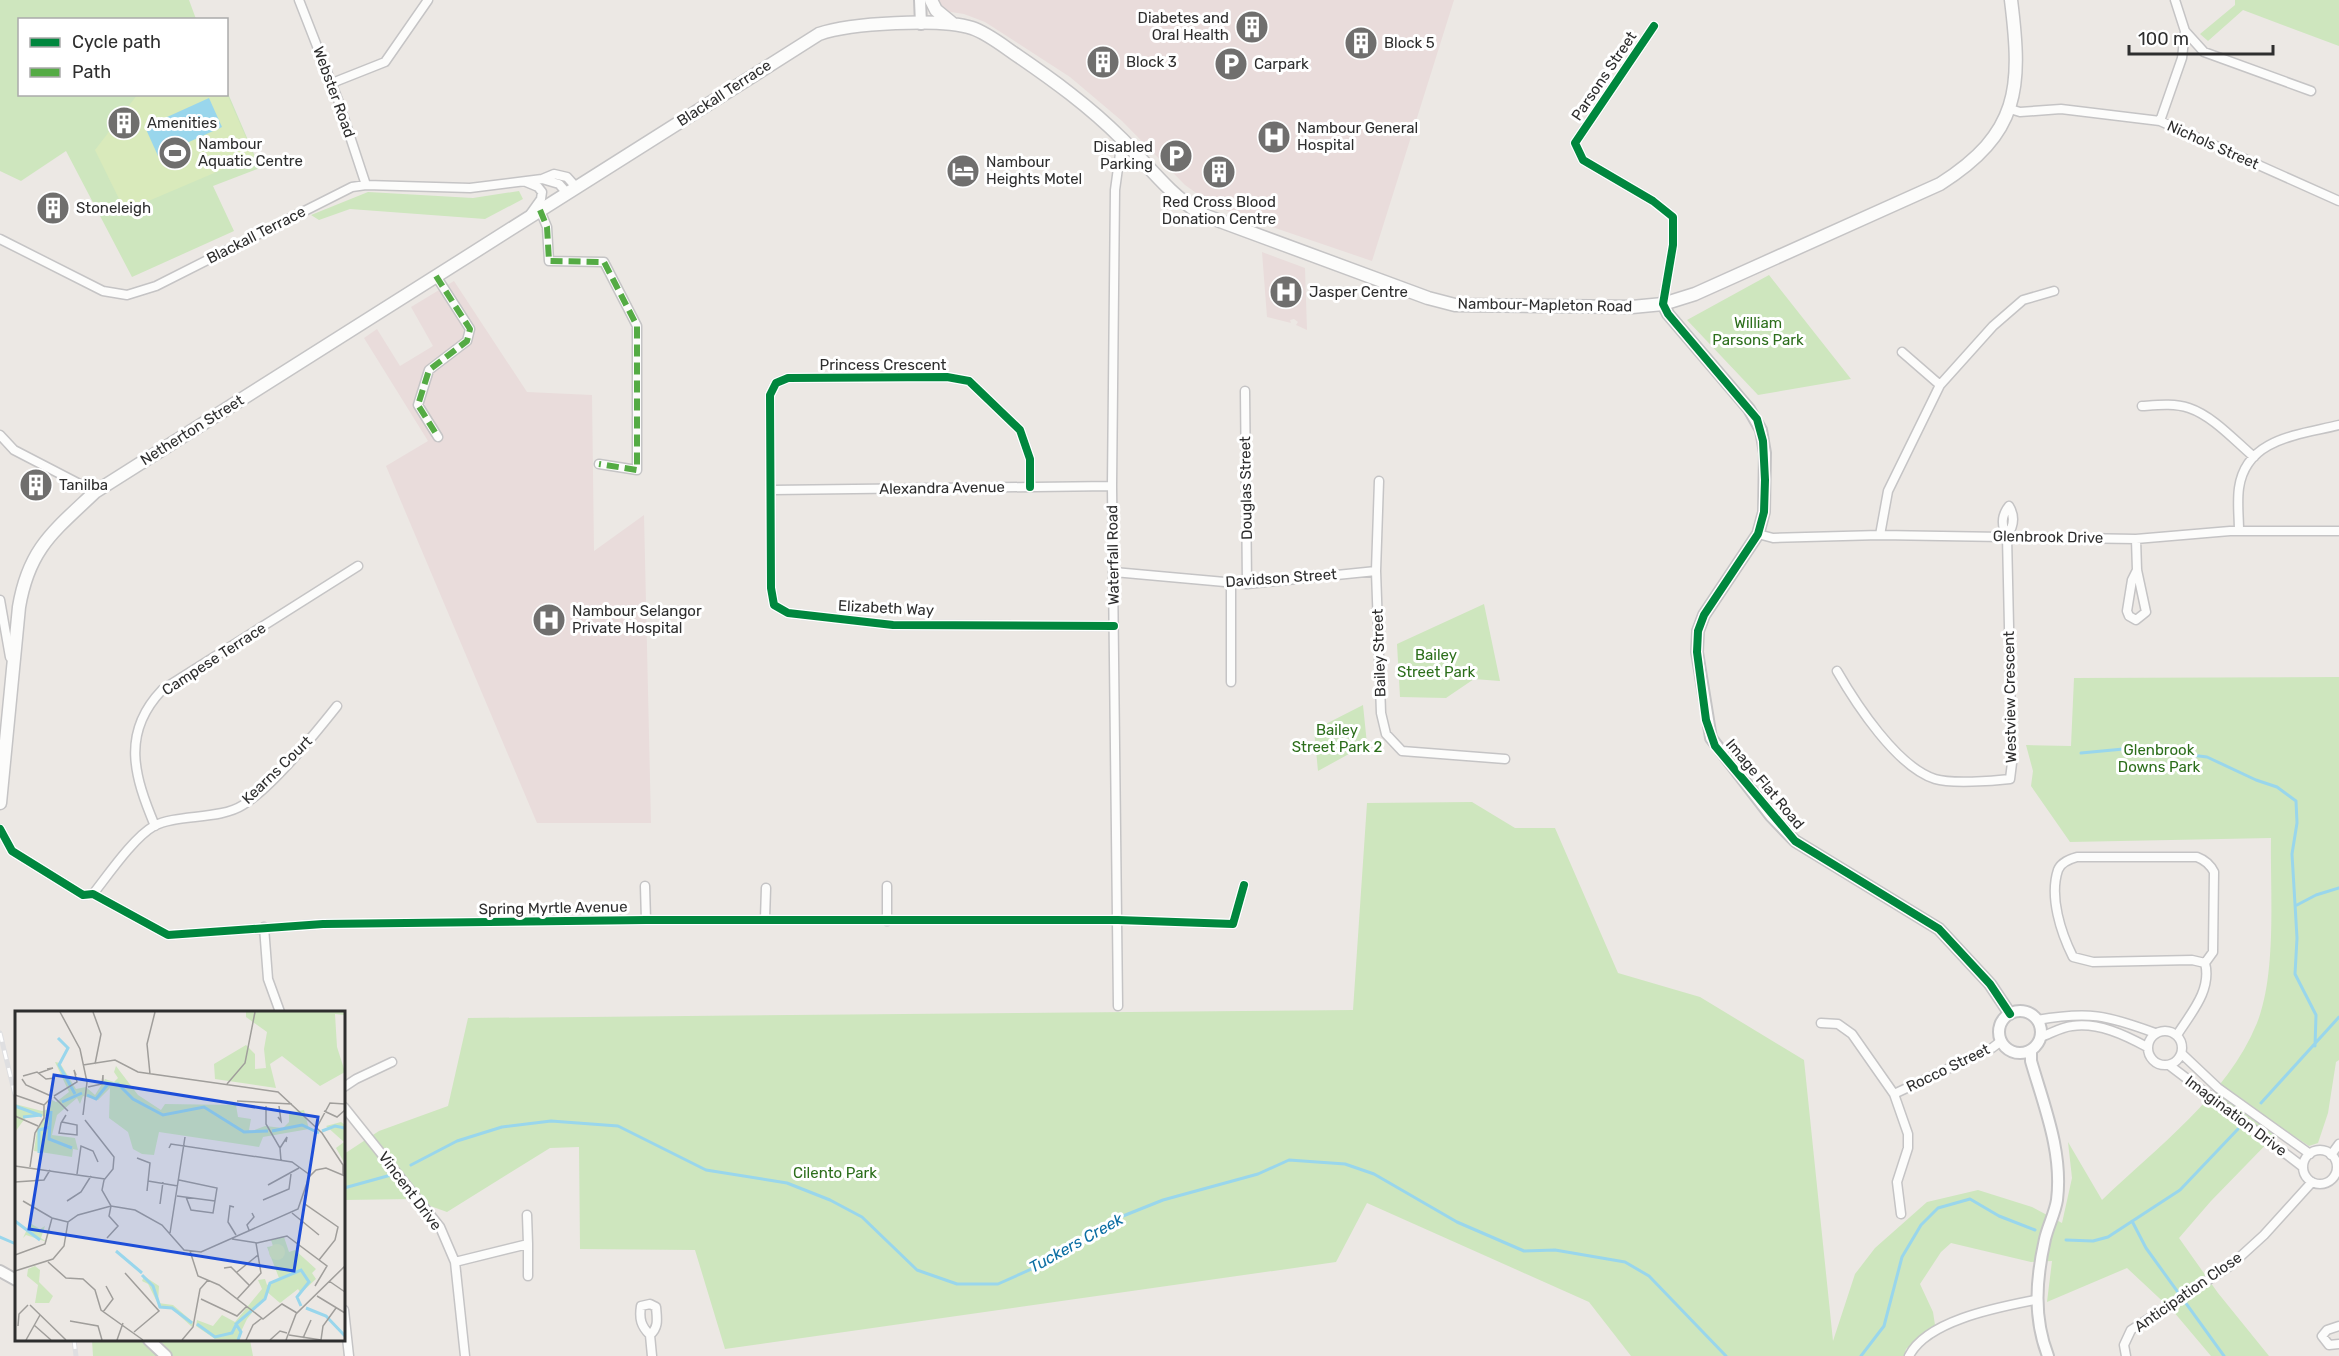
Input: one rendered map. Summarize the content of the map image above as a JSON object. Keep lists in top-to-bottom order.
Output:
{
  "streets": {
    "main road": ["Blackall Terrace", "Nambour-Mapleton Road", "Netherton Street"],
    "street": [
      "Parsons Street",
      "Webster Road",
      "Nichols Street",
      "Princess Crescent",
      "Alexandra Avenue",
      "Douglas Street",
      "Glenbrook Drive",
      "Waterfall Road",
      "Davidson Street",
      "Elizabeth Way",
      "Bailey Street",
      "Campese Terrace",
      "Westview Crescent",
      "Kearns Court",
      "Image Flat Road",
      "Spring Myrtle Avenue",
      "Rocco Street",
      "Imagination Drive",
      "Vincent Drive",
      "Anticipation Close"
    ]
  },
  "crossings": [
    ["Parsons Street", "Nambour-Mapleton Road"],
    ["Parsons Street", "Image Flat Road"],
    ["Webster Road", "Blackall Terrace"],
    ["Blackall Terrace", "Nambour-Mapleton Road"],
    ["Blackall Terrace", "Netherton Street"],
    ["Nichols Street", "Nambour-Mapleton Road"],
    ["Nambour-Mapleton Road", "Waterfall Road"],
    ["Nambour-Mapleton Road", "Image Flat Road"],
    ["Princess Crescent", "Alexandra Avenue"],
    ["Princess Crescent", "Elizabeth Way"],
    ["Alexandra Avenue", "Waterfall Road"],
    ["Alexandra Avenue", "Elizabeth Way"],
    ["Douglas Street", "Davidson Street"],
    ["Glenbrook Drive", "Westview Crescent"],
    ["Glenbrook Drive", "Image Flat Road"],
    ["Waterfall Road", "Davidson Street"],
    ["Waterfall Road", "Elizabeth Way"],
    ["Waterfall Road", "Spring Myrtle Avenue"],
    ["Davidson Street", "Bailey Street"],
    ["Campese Terrace", "Kearns Court"],
    ["Image Flat Road", "Rocco Street"],
    ["Imagination Drive", "Anticipation Close"]
  ],
  "water": ["Tuckers Creek"],
  "parks": [
    "William Parsons Park",
    "Bailey Street Park",
    "Bailey Street Park 2",
    "Glenbrook Downs Park",
    "Cilento Park"
  ],
  "places": {
    "building": [
      "Diabetes and Oral Health",
      "Block 5",
      "Block 3",
      "Amenities",
      "Red Cross Blood Donation Centre",
      "Stoneleigh",
      "Tanilba"
    ],
    "parking": ["Carpark", "Disabled Parking"],
    "hospital": ["Nambour General Hospital", "Jasper Centre", "Nambour Selangor Private Hospital"],
    "sports": ["Nambour Aquatic Centre"],
    "hotel": ["Nambour Heights Motel"]
  },
  "legend": ["Cycle path", "Path"],
  "scale_bar": "100 m"
}
